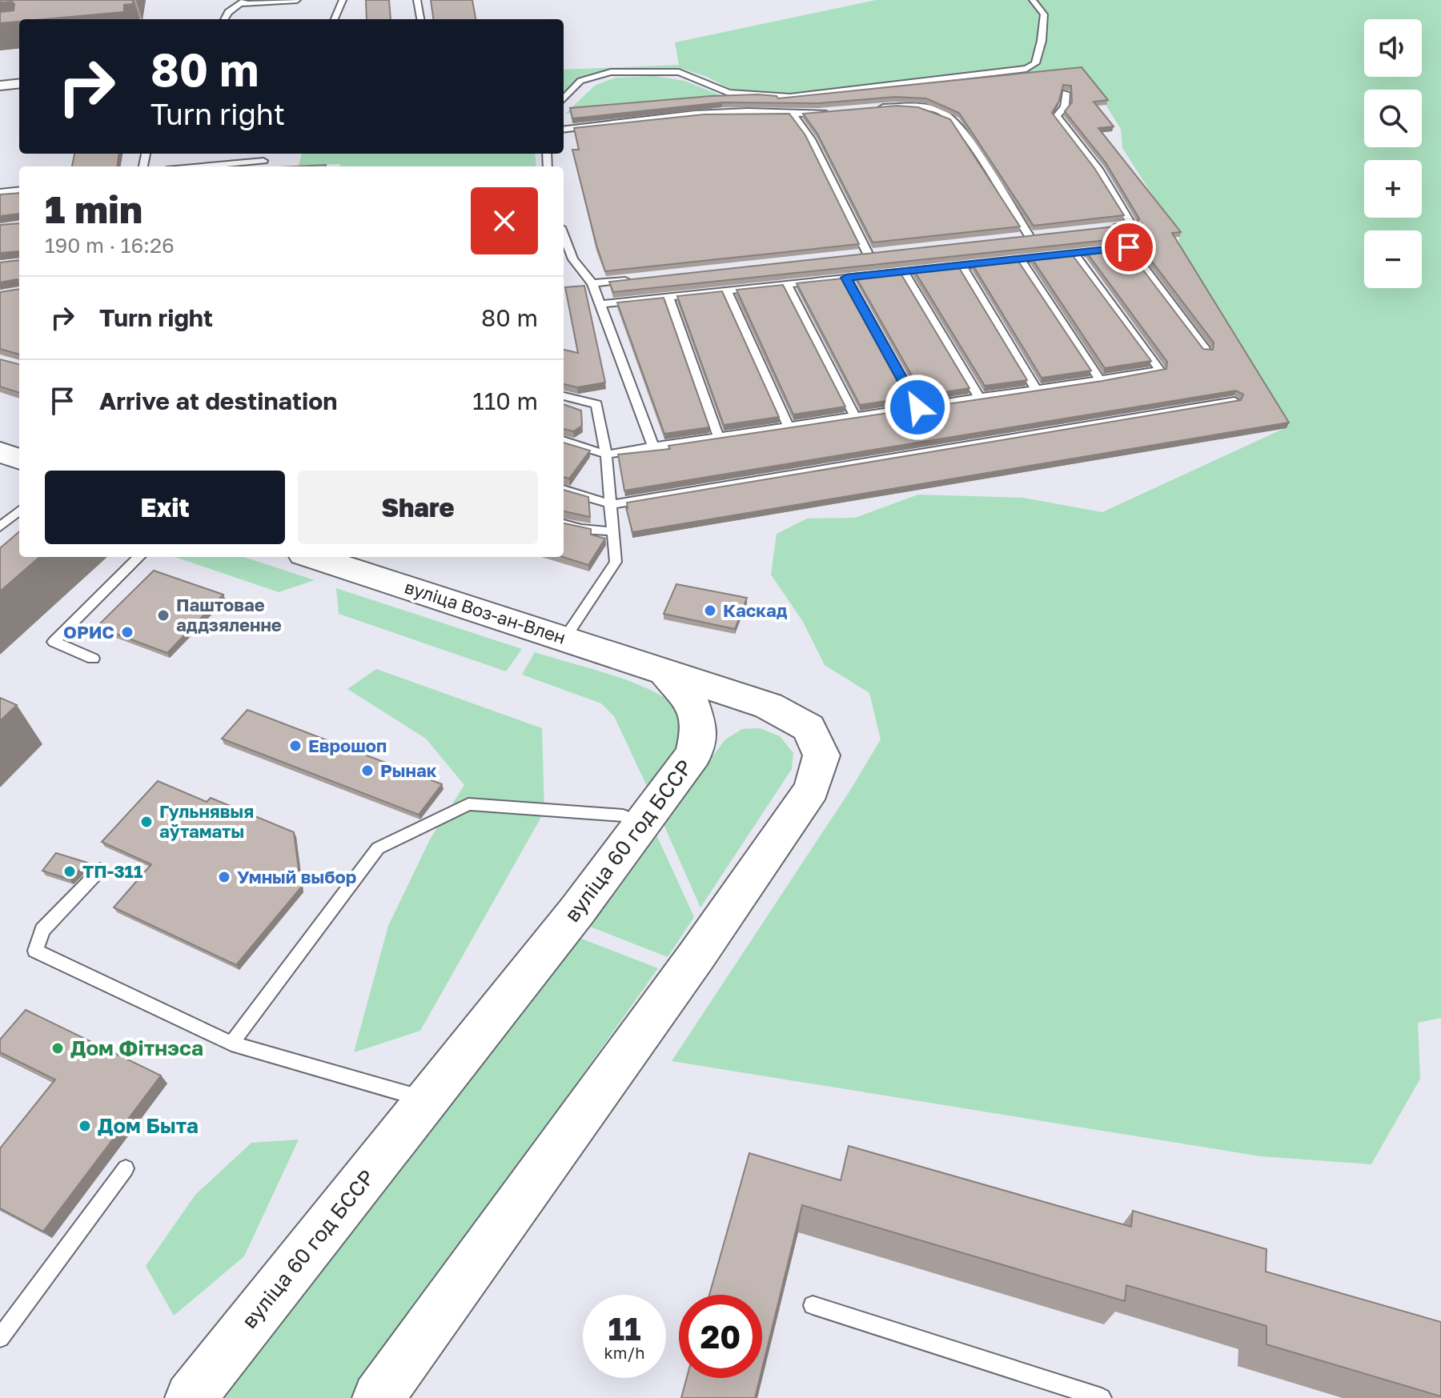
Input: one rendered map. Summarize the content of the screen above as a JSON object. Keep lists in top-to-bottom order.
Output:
{
  "streets": {
    "main road": ["вуліца Воз-ан-Влен", "вуліца 60 год БССР"]
  },
  "crossings": [
    ["вуліца Воз-ан-Влен", "вуліца 60 год БССР"]
  ],
  "places": [
    "Каскад",
    "Паштовае аддзяленне",
    "ОРИС",
    "Еврошоп",
    "Рынак",
    "Гульнявыя аўтаматы",
    "ТП-311",
    "Умный выбор",
    "Дом Фітнэса",
    "Дом Быта"
  ],
  "page": {
    "map_buttons": ["+", "−"],
    "turn": ["80 m", "Turn right"],
    "heading": ["1 min", "190 m · 16:26"],
    "list": [
      {
        "name": "Turn right",
        "value": "80 m"
      },
      {
        "name": "Arrive at destination",
        "value": "110 m"
      }
    ],
    "buttons": ["Exit", "Share"],
    "speed": "11 km/h",
    "limit": "20"
  }
}
